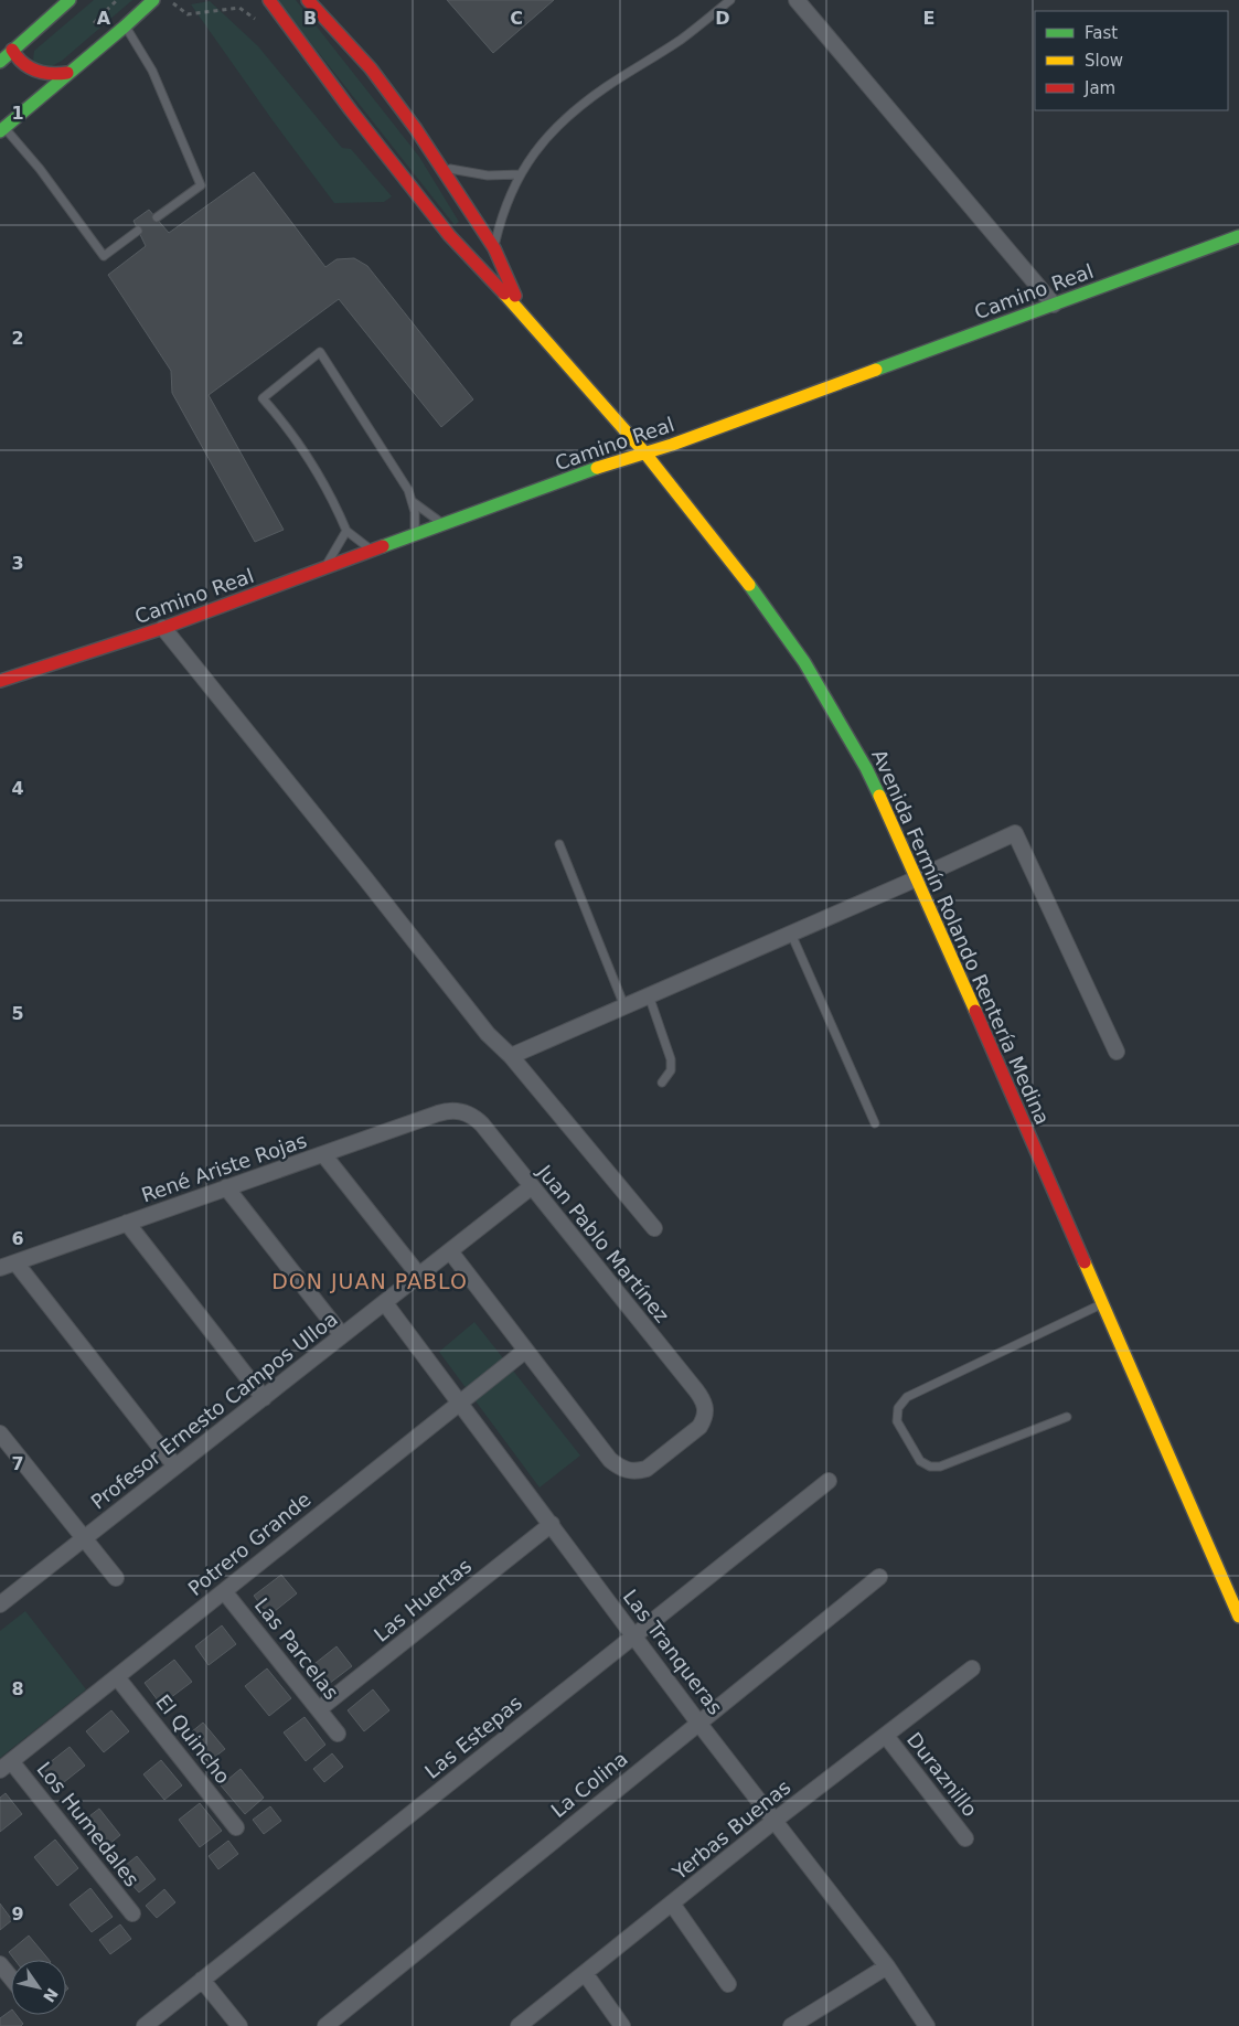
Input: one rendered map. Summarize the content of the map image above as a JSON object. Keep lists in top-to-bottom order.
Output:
{
  "streets": {
    "main road": ["Camino Real", "Avenida Fermín Rolando Rentería Medina"],
    "street": [
      "René Ariste Rojas",
      "Juan Pablo Martínez",
      "Profesor Ernesto Campos Ulloa",
      "Potrero Grande",
      "Las Huertas",
      "Las Parcelas",
      "Las Tranqueras",
      "Las Estepas",
      "El Quincho",
      "Duraznillo",
      "La Colina",
      "Los Humedales",
      "Yerbas Buenas"
    ]
  },
  "crossings": [
    ["Camino Real", "Avenida Fermín Rolando Rentería Medina"],
    ["René Ariste Rojas", "Juan Pablo Martínez"],
    ["Juan Pablo Martínez", "Profesor Ernesto Campos Ulloa"],
    ["Juan Pablo Martínez", "Potrero Grande"],
    ["Profesor Ernesto Campos Ulloa", "Las Tranqueras"],
    ["Potrero Grande", "Las Parcelas"],
    ["Potrero Grande", "Las Tranqueras"],
    ["Potrero Grande", "El Quincho"],
    ["Potrero Grande", "Los Humedales"],
    ["Las Huertas", "Las Parcelas"],
    ["Las Huertas", "Las Tranqueras"],
    ["Las Tranqueras", "Las Estepas"],
    ["Las Tranqueras", "La Colina"],
    ["Las Tranqueras", "Yerbas Buenas"],
    ["Duraznillo", "Yerbas Buenas"]
  ],
  "districts": ["DON JUAN PABLO"],
  "legend": ["Fast", "Slow", "Jam"],
  "north": "bottom right",
  "grid": {
    "columns": [
      "A",
      "B",
      "C",
      "D",
      "E"
    ],
    "rows": [
      "1",
      "2",
      "3",
      "4",
      "5",
      "6",
      "7",
      "8",
      "9"
    ]
  }
}
